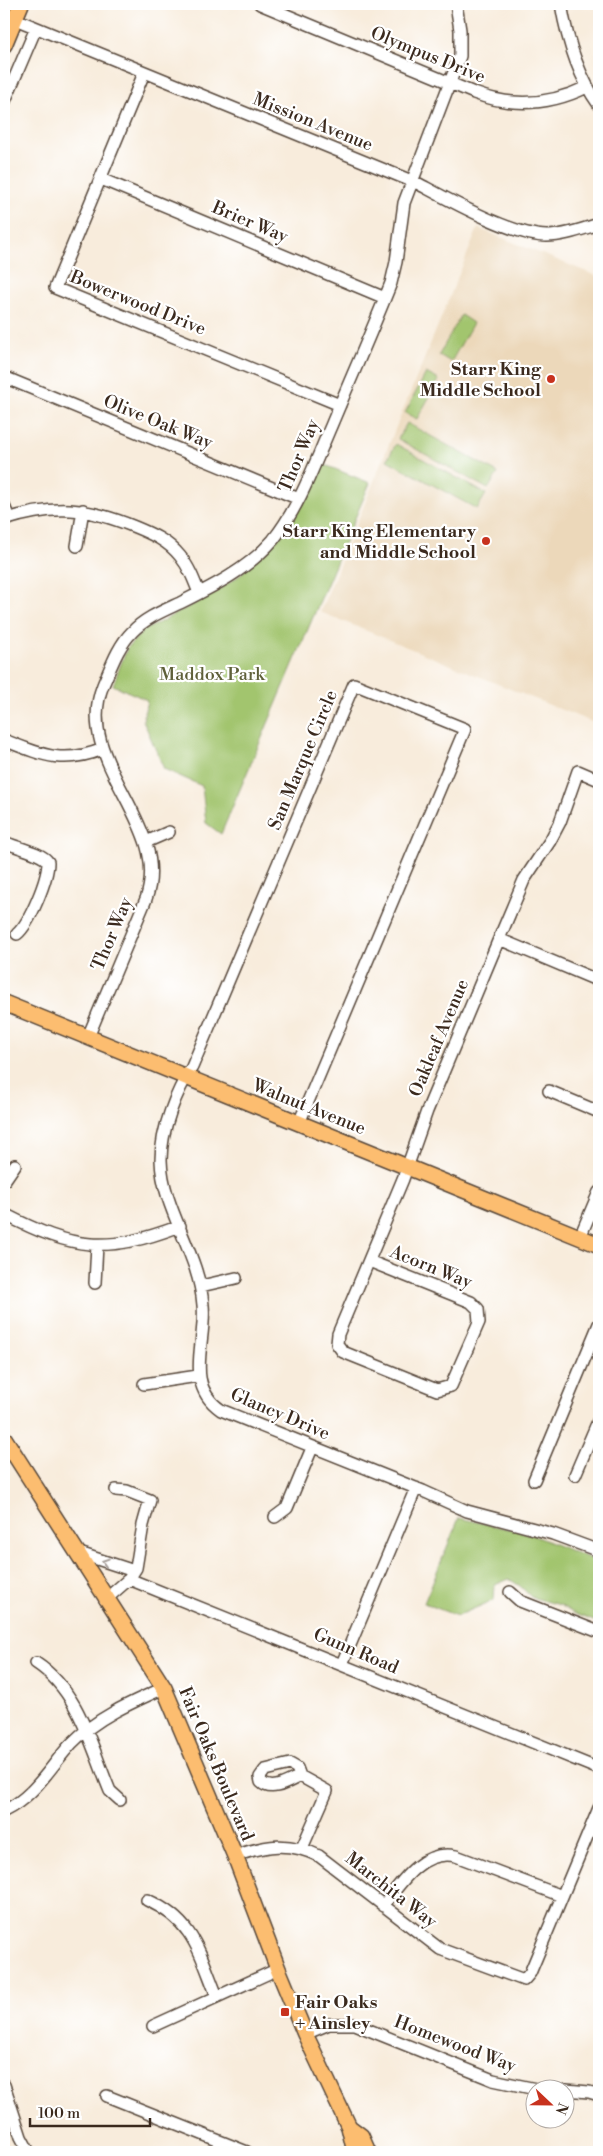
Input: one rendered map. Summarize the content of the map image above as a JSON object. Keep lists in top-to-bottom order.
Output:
{
  "streets": {
    "main road": ["Walnut Avenue", "Fair Oaks Boulevard"],
    "street": [
      "Olympus Drive",
      "Mission Avenue",
      "Brier Way",
      "Bowerwood Drive",
      "Olive Oak Way",
      "Thor Way",
      "San Marque Circle",
      "Oakleaf Avenue",
      "Acorn Way",
      "Glancy Drive",
      "Gunn Road",
      "Marchita Way",
      "Homewood Way"
    ]
  },
  "crossings": [
    ["Olympus Drive", "Thor Way"],
    ["Mission Avenue", "Bowerwood Drive"],
    ["Mission Avenue", "Thor Way"],
    ["Brier Way", "Bowerwood Drive"],
    ["Brier Way", "Thor Way"],
    ["Bowerwood Drive", "Thor Way"],
    ["Olive Oak Way", "Thor Way"],
    ["Thor Way", "Walnut Avenue"],
    ["San Marque Circle", "Walnut Avenue"],
    ["Oakleaf Avenue", "Walnut Avenue"],
    ["Oakleaf Avenue", "Acorn Way"],
    ["Gunn Road", "Fair Oaks Boulevard"],
    ["Fair Oaks Boulevard", "Marchita Way"],
    ["Fair Oaks Boulevard", "Homewood Way"]
  ],
  "parks": ["Maddox Park"],
  "places": {
    "other": ["Starr King Middle School", "Starr King Elementary and Middle School"],
    "transit": ["Fair Oaks + Ainsley"]
  },
  "scale_bar": "100 m",
  "north": "right"
}
